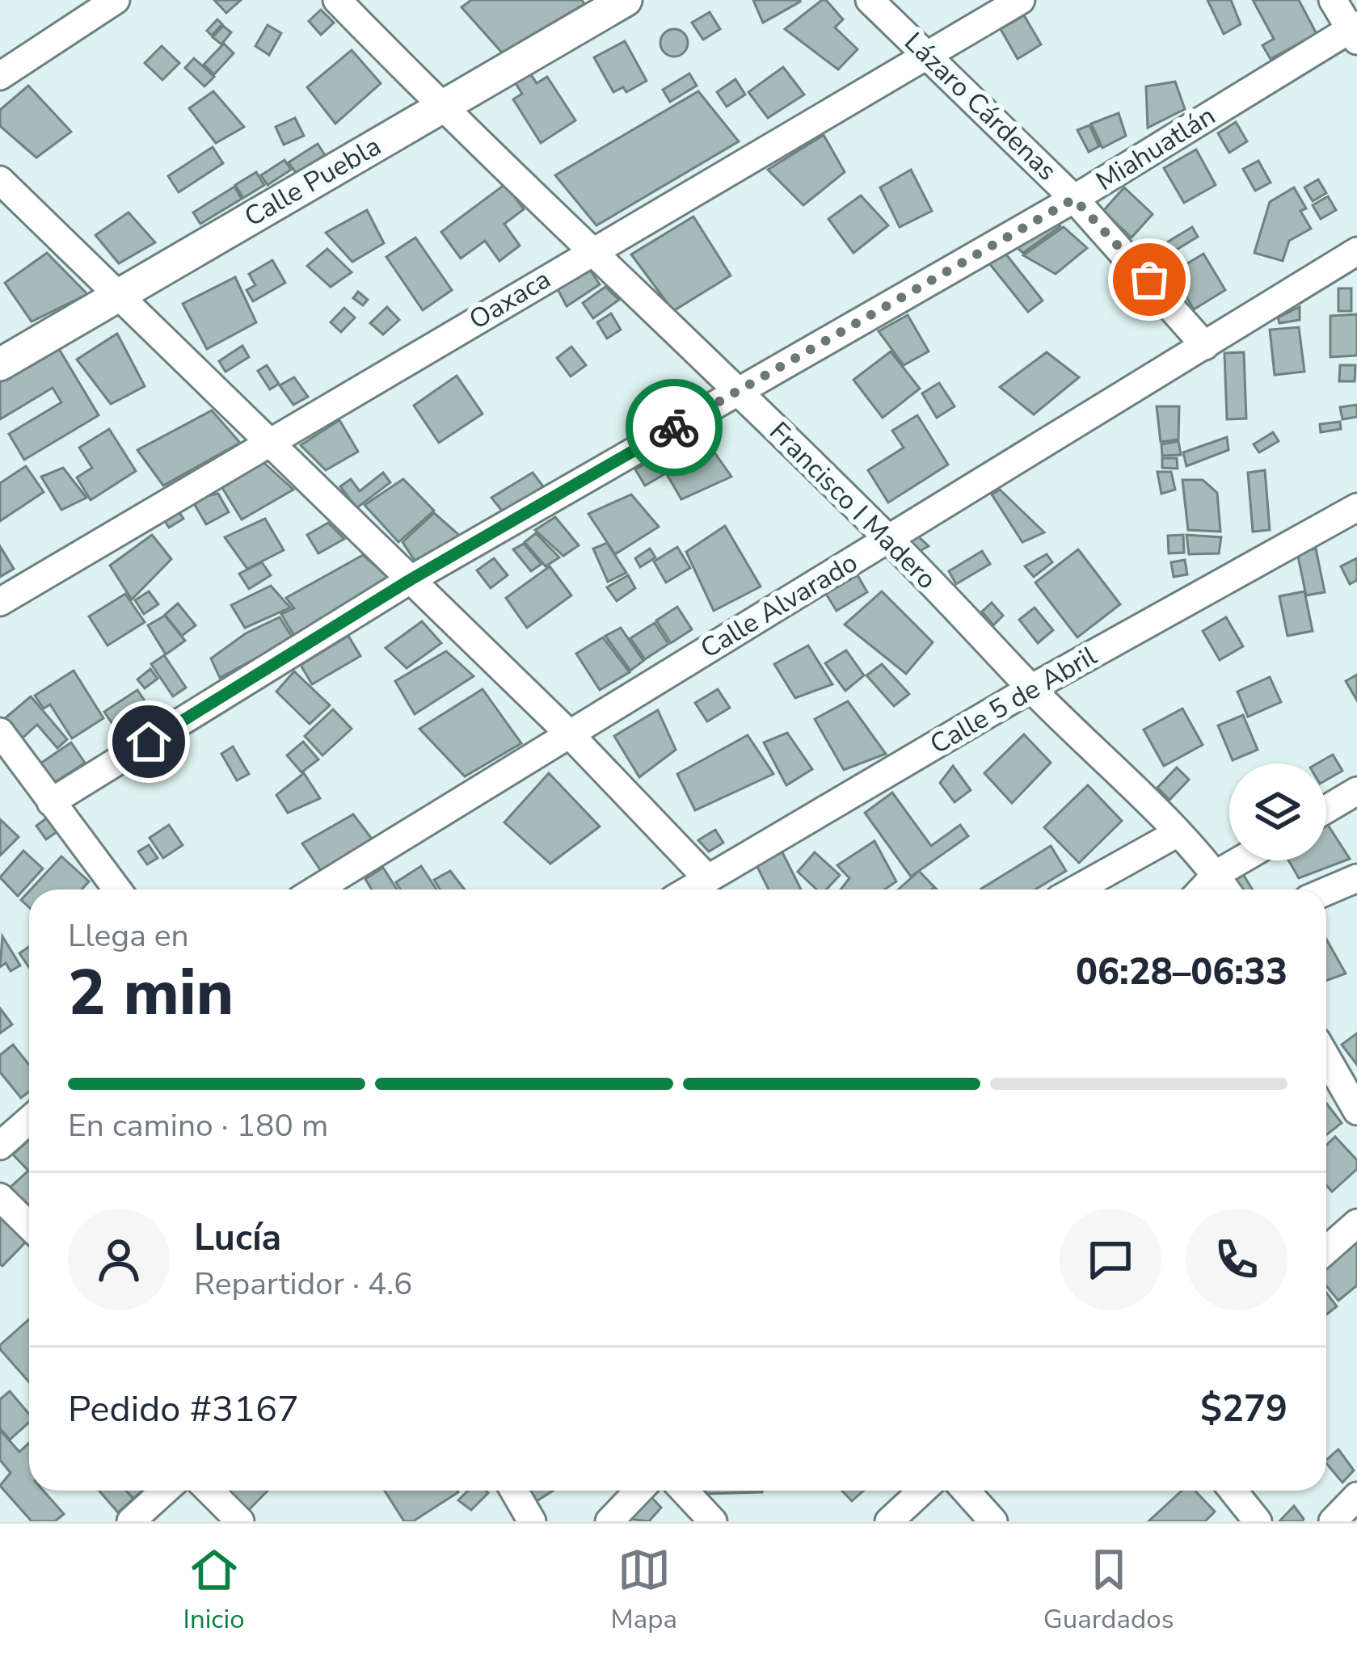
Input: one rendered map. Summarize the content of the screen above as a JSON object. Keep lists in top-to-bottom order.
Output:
{
  "streets": {
    "street": [
      "Lázaro Cárdenas",
      "Miahuatlán",
      "Calle Puebla",
      "Oaxaca",
      "Francisco I Madero",
      "Calle Alvarado",
      "Calle 5 de Abril"
    ]
  },
  "crossings": [
    ["Lázaro Cárdenas", "Miahuatlán"],
    ["Lázaro Cárdenas", "Oaxaca"],
    ["Lázaro Cárdenas", "Calle Alvarado"],
    ["Miahuatlán", "Francisco I Madero"],
    ["Calle Puebla", "Francisco I Madero"],
    ["Oaxaca", "Francisco I Madero"],
    ["Francisco I Madero", "Calle Alvarado"],
    ["Francisco I Madero", "Calle 5 de Abril"]
  ],
  "page": {
    "heading": ["2 min", "Llega en", "06:28–06:33"],
    "panel": [
      "Lucía",
      "Repartidor · 4.6",
      "Pedido #3167",
      "$279"
    ],
    "bar": "En camino · 180 m",
    "tabs": ["Inicio", "Mapa", "Guardados"]
  }
}
